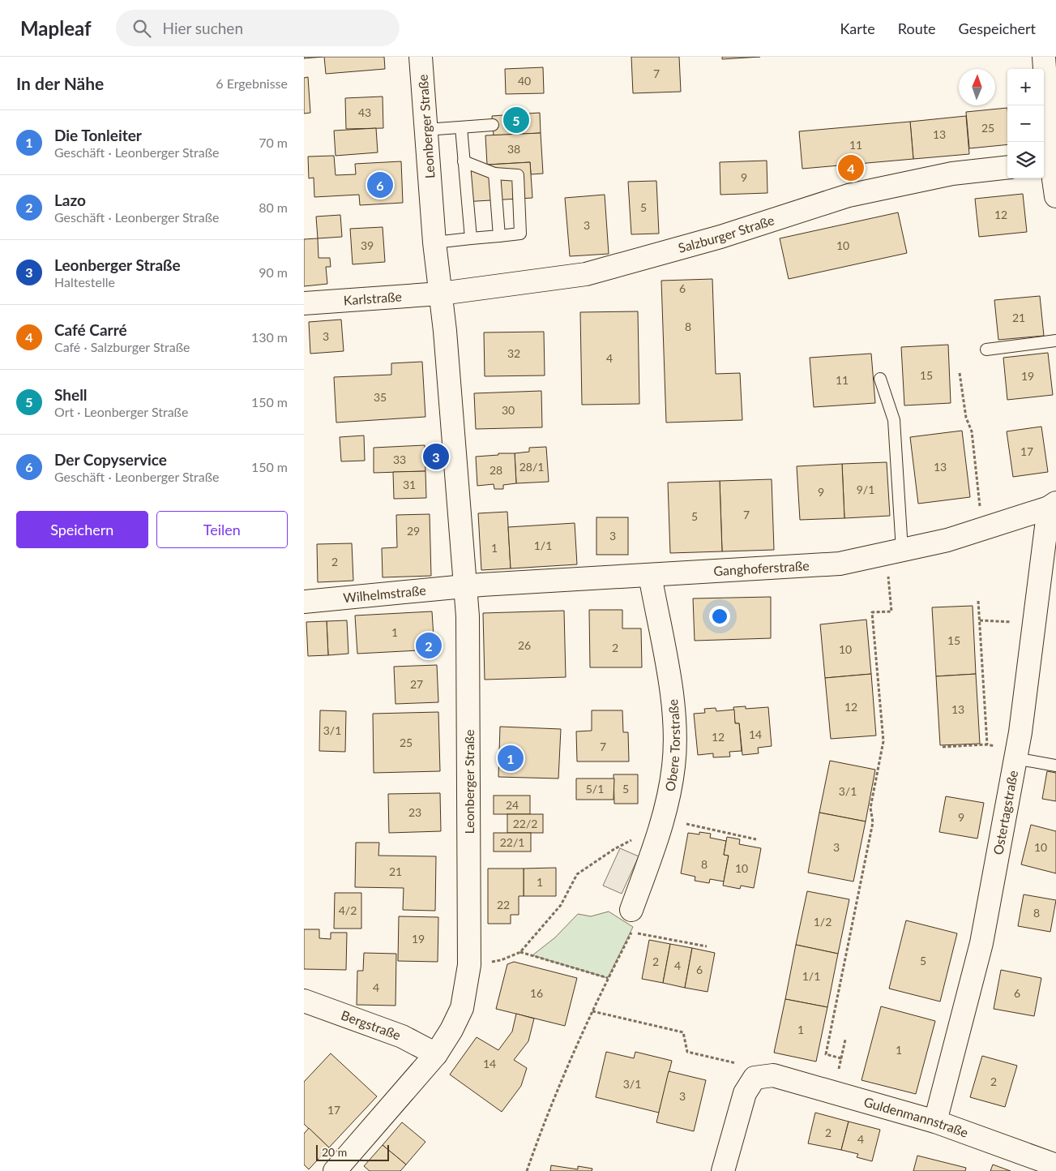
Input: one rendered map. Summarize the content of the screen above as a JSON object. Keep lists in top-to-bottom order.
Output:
{
  "streets": {
    "street": [
      "Leonberger Straße",
      "Salzburger Straße",
      "Karlstraße",
      "Ganghoferstraße",
      "Wilhelmstraße",
      "Obere Torstraße",
      "Ostertagstraße",
      "Bergstraße",
      "Guldenmannstraße"
    ]
  },
  "crossings": [
    ["Leonberger Straße", "Salzburger Straße"],
    ["Leonberger Straße", "Karlstraße"],
    ["Leonberger Straße", "Ganghoferstraße"],
    ["Leonberger Straße", "Wilhelmstraße"],
    ["Leonberger Straße", "Bergstraße"],
    ["Salzburger Straße", "Karlstraße"],
    ["Ganghoferstraße", "Wilhelmstraße"],
    ["Ganghoferstraße", "Obere Torstraße"],
    ["Ganghoferstraße", "Ostertagstraße"],
    ["Ostertagstraße", "Guldenmannstraße"]
  ],
  "house_numbers": [
    "7",
    "40",
    "43",
    "25",
    "13",
    "11",
    "38",
    "9",
    "5",
    "12",
    "3",
    "39",
    "10",
    "6",
    "21",
    "8",
    "3",
    "32",
    "4",
    "15",
    "19",
    "11",
    "35",
    "30",
    "17",
    "33",
    "28/1",
    "13",
    "28",
    "31",
    "9/1",
    "9",
    "7",
    "5",
    "29",
    "3",
    "1/1",
    "1",
    "2",
    "1",
    "15",
    "26",
    "2",
    "10",
    "27",
    "12",
    "13",
    "3/1",
    "14",
    "12",
    "25",
    "7",
    "5/1",
    "5",
    "3/1",
    "24",
    "23",
    "9",
    "22/2",
    "22/1",
    "3",
    "10",
    "8",
    "10",
    "21",
    "1",
    "22",
    "4/2",
    "8",
    "1/2",
    "19",
    "5",
    "2",
    "4",
    "6",
    "1/1",
    "4",
    "16",
    "6",
    "1",
    "1",
    "14",
    "2",
    "3/1",
    "3",
    "17",
    "2",
    "4"
  ],
  "scale_bar": "20 m",
  "north": "top",
  "page": {
    "header": "Mapleaf",
    "search": "Hier suchen",
    "nav": ["Karte", "Route", "Gespeichert"],
    "heading": ["In der Nähe", "6 Ergebnisse"],
    "map_buttons": ["+", "−"],
    "pins": [
      "5",
      "4",
      "6",
      "3",
      "2",
      "1"
    ],
    "list": [
      {
        "mark": "1",
        "name": "Die Tonleiter",
        "note": "Geschäft · Leonberger Straße",
        "value": "70 m"
      },
      {
        "mark": "2",
        "name": "Lazo",
        "note": "Geschäft · Leonberger Straße",
        "value": "80 m"
      },
      {
        "mark": "3",
        "name": "Leonberger Straße",
        "note": "Haltestelle",
        "value": "90 m"
      },
      {
        "mark": "4",
        "name": "Café Carré",
        "note": "Café · Salzburger Straße",
        "value": "130 m"
      },
      {
        "mark": "5",
        "name": "Shell",
        "note": "Ort · Leonberger Straße",
        "value": "150 m"
      },
      {
        "mark": "6",
        "name": "Der Copyservice",
        "note": "Geschäft · Leonberger Straße",
        "value": "150 m"
      }
    ],
    "buttons": ["Speichern", "Teilen"],
    "scale": "20 m"
  }
}
